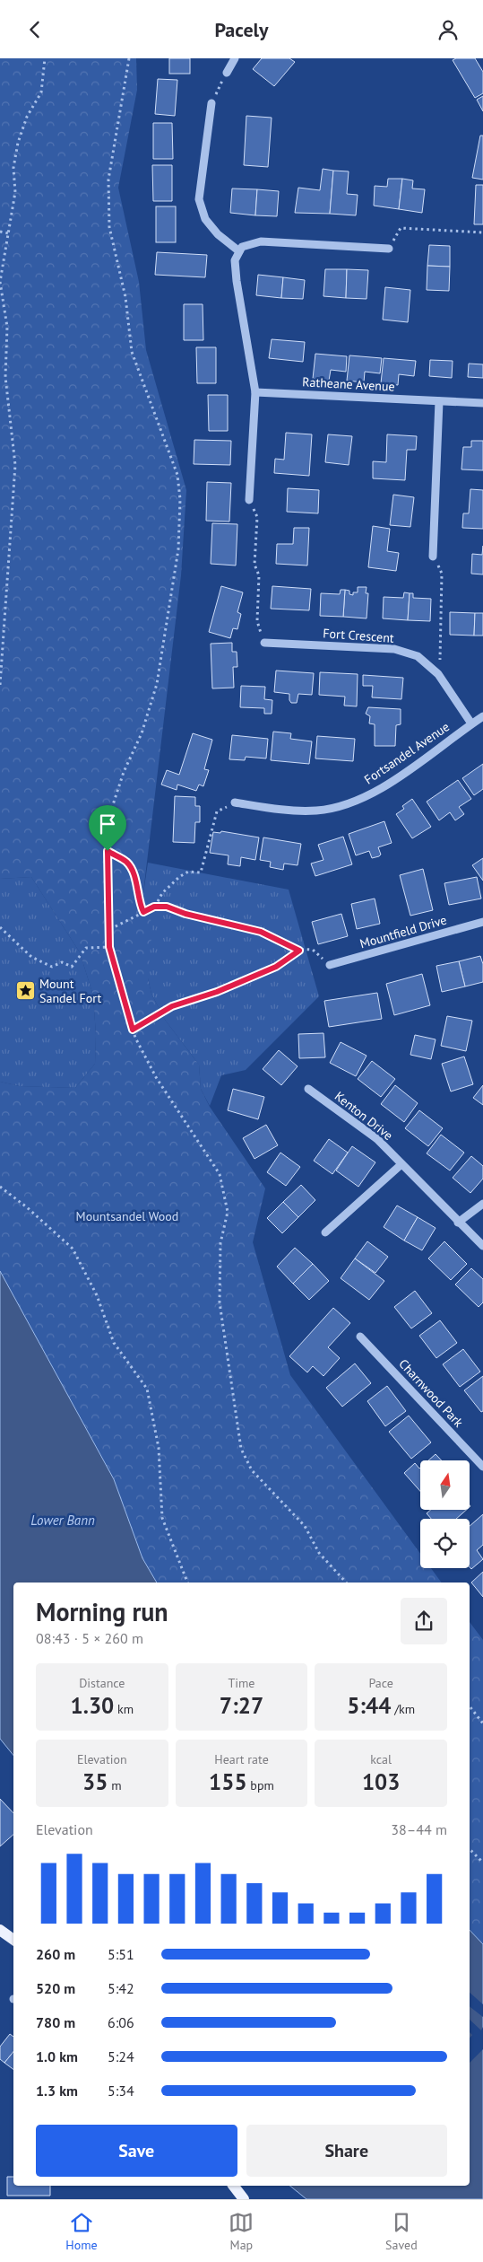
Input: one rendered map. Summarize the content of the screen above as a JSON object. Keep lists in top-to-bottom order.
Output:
{
  "streets": {
    "street": [
      "Ratheane Avenue",
      "Fort Crescent",
      "Fortsandel Avenue",
      "Mountfield Drive",
      "Kenton Drive",
      "Charnwood Park"
    ]
  },
  "crossings": [
    ["Fort Crescent", "Fortsandel Avenue"]
  ],
  "water": ["Lower Bann"],
  "parks": ["Mountsandel Wood"],
  "places": {
    "place": ["Mount Sandel Fort"]
  },
  "north": "top",
  "page": {
    "header": "Pacely",
    "heading": ["Morning run", "08:43 · 5 × 260 m"],
    "stats": [
      ["Distance", "1.30 km"],
      ["Time", "7:27"],
      ["Pace", "5:44 /km"],
      ["Elevation", "35 m"],
      ["Heart rate", "155 bpm"],
      ["kcal", "103"]
    ],
    "chart": ["Elevation", "38–44 m"],
    "list": [
      {
        "name": "260 m",
        "note": "5:51"
      },
      {
        "name": "520 m",
        "note": "5:42"
      },
      {
        "name": "780 m",
        "note": "6:06"
      },
      {
        "name": "1.0 km",
        "note": "5:24"
      },
      {
        "name": "1.3 km",
        "note": "5:34"
      }
    ],
    "buttons": ["Save", "Share"],
    "tabs": ["Home", "Map", "Saved"]
  }
}
